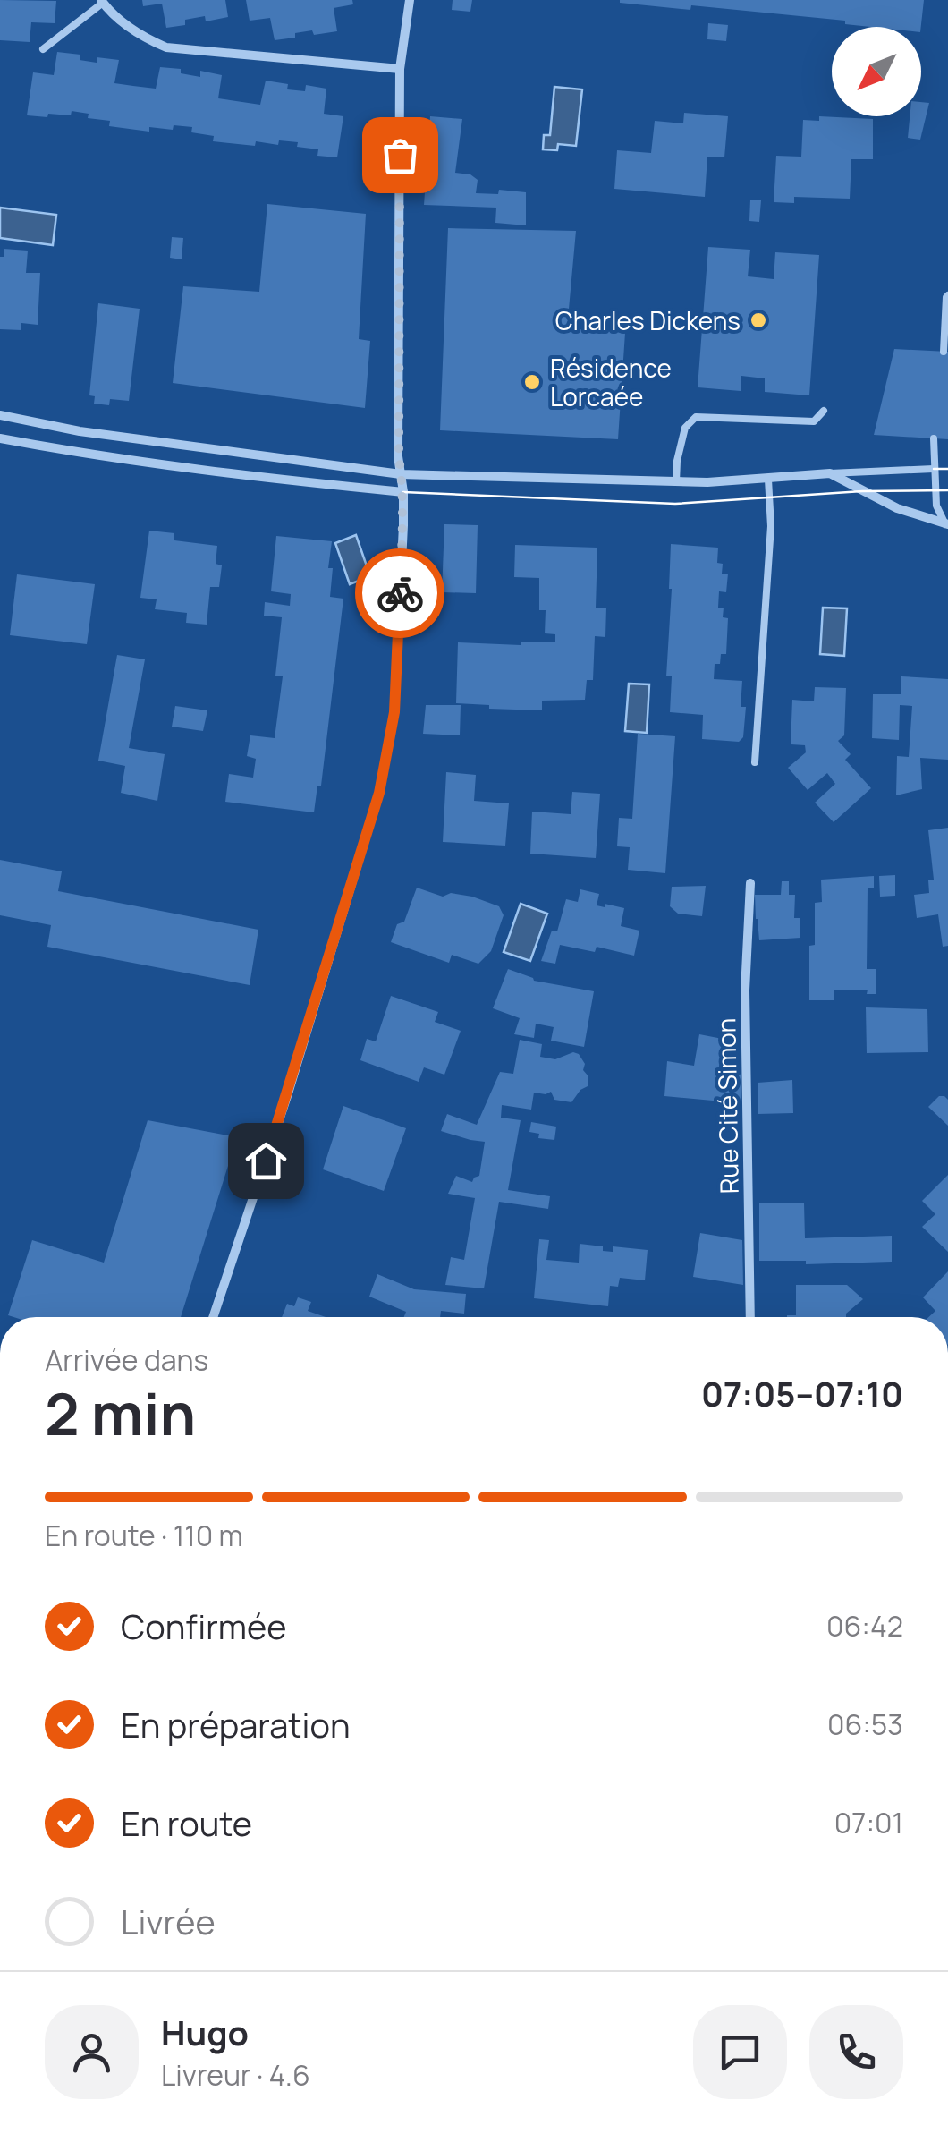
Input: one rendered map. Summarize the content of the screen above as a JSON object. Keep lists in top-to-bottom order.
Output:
{
  "streets": {
    "street": ["Rue Cité Simon"]
  },
  "places": ["Charles Dickens", "Résidence Lorcaée"],
  "north": "bottom left",
  "page": {
    "heading": ["2 min", "Arrivée dans", "07:05–07:10"],
    "panel": ["Hugo", "Livreur · 4.6"],
    "bar": "En route · 110 m",
    "list": [
      ["Confirmée", "06:42"],
      ["En préparation", "06:53"],
      ["En route", "07:01"],
      "Livrée"
    ]
  }
}
